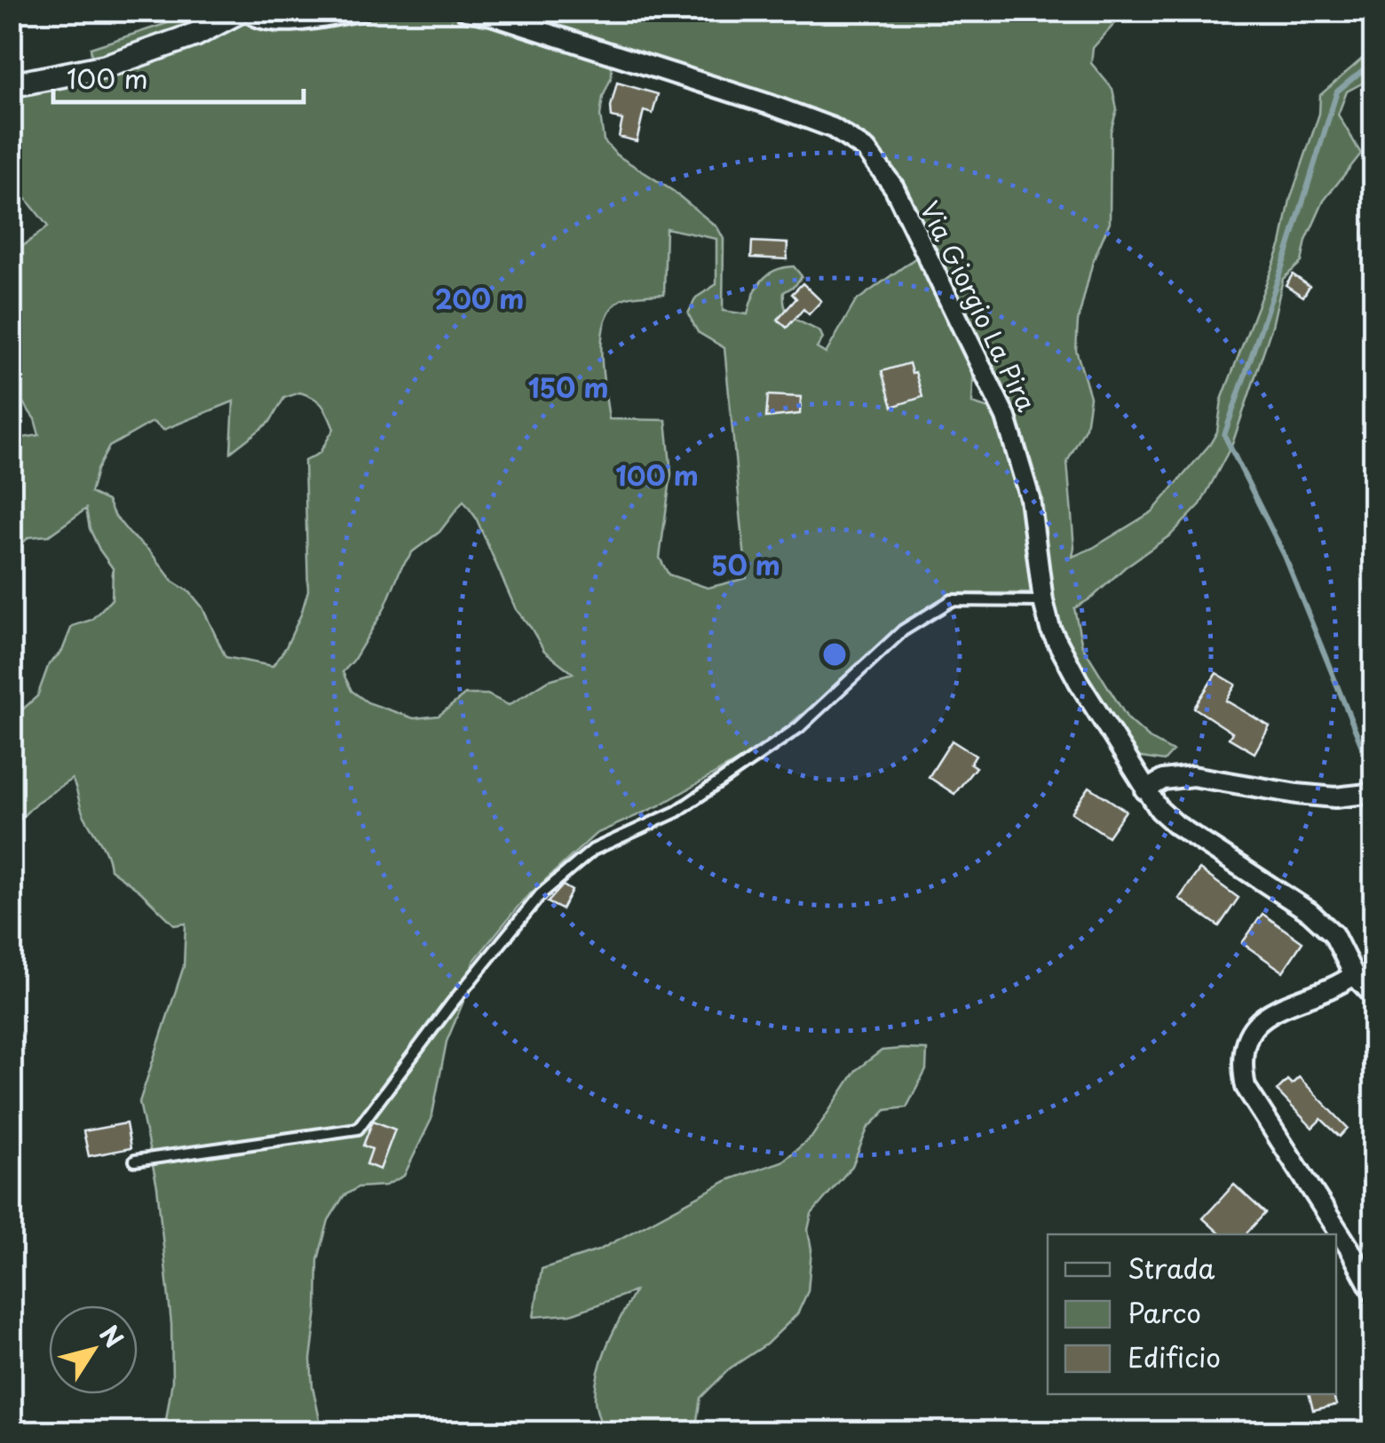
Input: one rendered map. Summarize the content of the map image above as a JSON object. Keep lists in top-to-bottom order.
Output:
{
  "streets": {
    "street": ["Via Giorgio La Pira"]
  },
  "legend": ["Strada", "Parco", "Edificio"],
  "scale_bar": "100 m",
  "north": "top right",
  "rings": [
    "200 m",
    "150 m",
    "100 m",
    "50 m"
  ]
}
